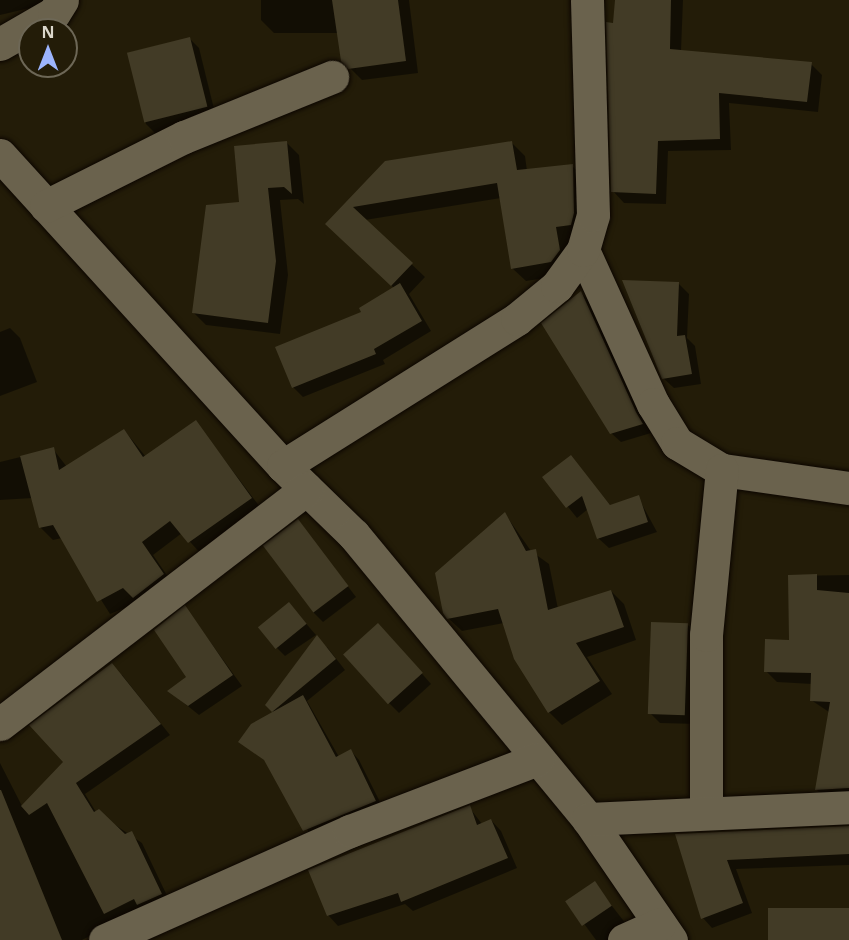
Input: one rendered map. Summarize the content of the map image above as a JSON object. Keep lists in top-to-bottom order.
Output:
{
  "north": "top"
}
